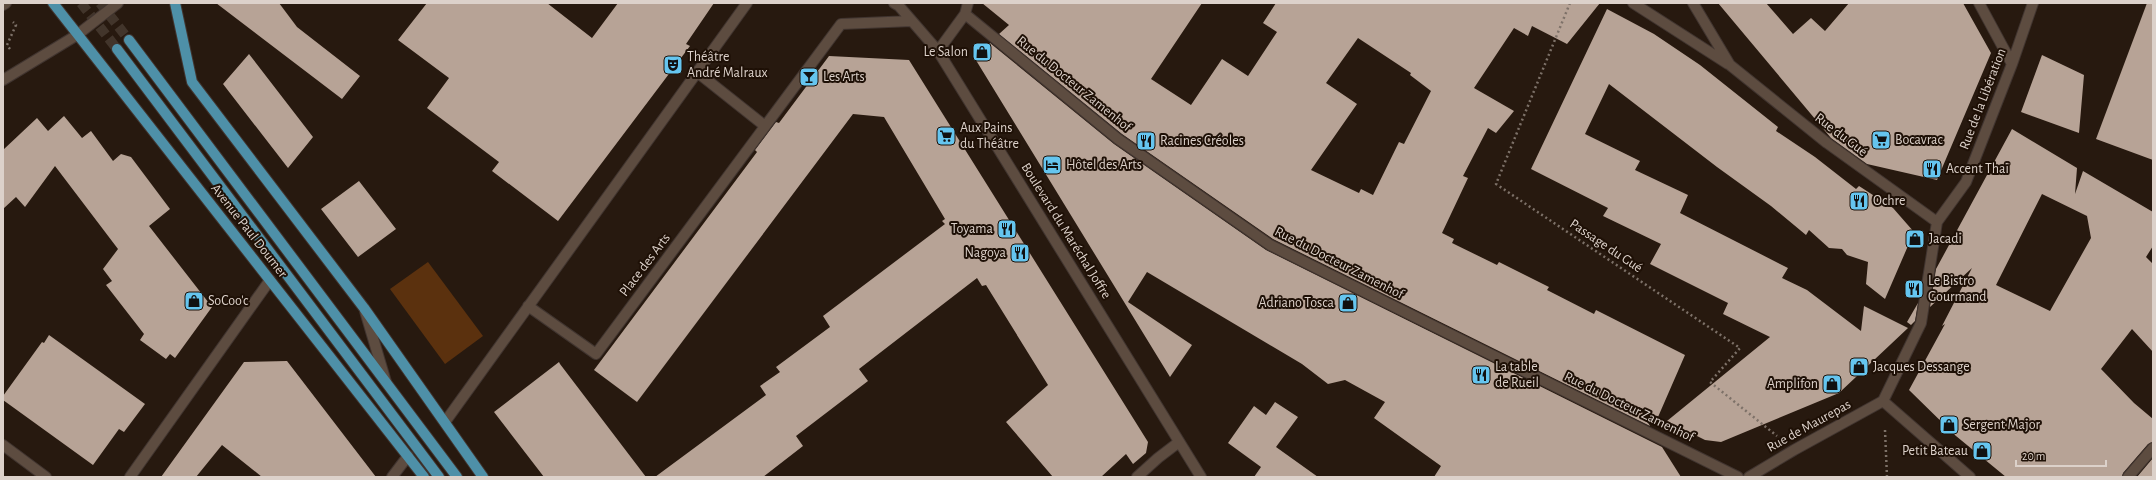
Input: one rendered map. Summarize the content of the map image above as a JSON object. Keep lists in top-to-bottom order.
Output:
{
  "streets": {
    "main road": ["Avenue Paul Doumer"],
    "street": [
      "Rue du Docteur Zamenhof",
      "Rue de la Libération",
      "Rue du Gué",
      "Boulevard du Maréchal Joffre",
      "Place des Arts",
      "Rue de Maurepas"
    ],
    "path": ["Passage du Gué"]
  },
  "crossings": [
    ["Rue de la Libération", "Rue du Gué"],
    ["Rue de la Libération", "Rue de Maurepas"],
    ["Boulevard du Maréchal Joffre", "Place des Arts"],
    ["Passage du Gué", "Rue de Maurepas"]
  ],
  "places": {
    "shop": [
      "Le Salon",
      "Jacadi",
      "SoCoo'c",
      "Adriano Tosca",
      "Jacques Dessange",
      "Amplifon",
      "Sergent Major",
      "Petit Bateau"
    ],
    "theatre": ["Théâtre André Malraux"],
    "bar": ["Les Arts"],
    "supermarket": ["Aux Pains du Théâtre", "Bocavrac"],
    "restaurant": [
      "Racines Créoles",
      "Accent Thaï",
      "Ochre",
      "Toyama",
      "Nagoya",
      "Le Bistro Gourmand",
      "La table de Rueil"
    ],
    "hotel": ["Hôtel des Arts"]
  },
  "scale_bar": "20 m"
}
